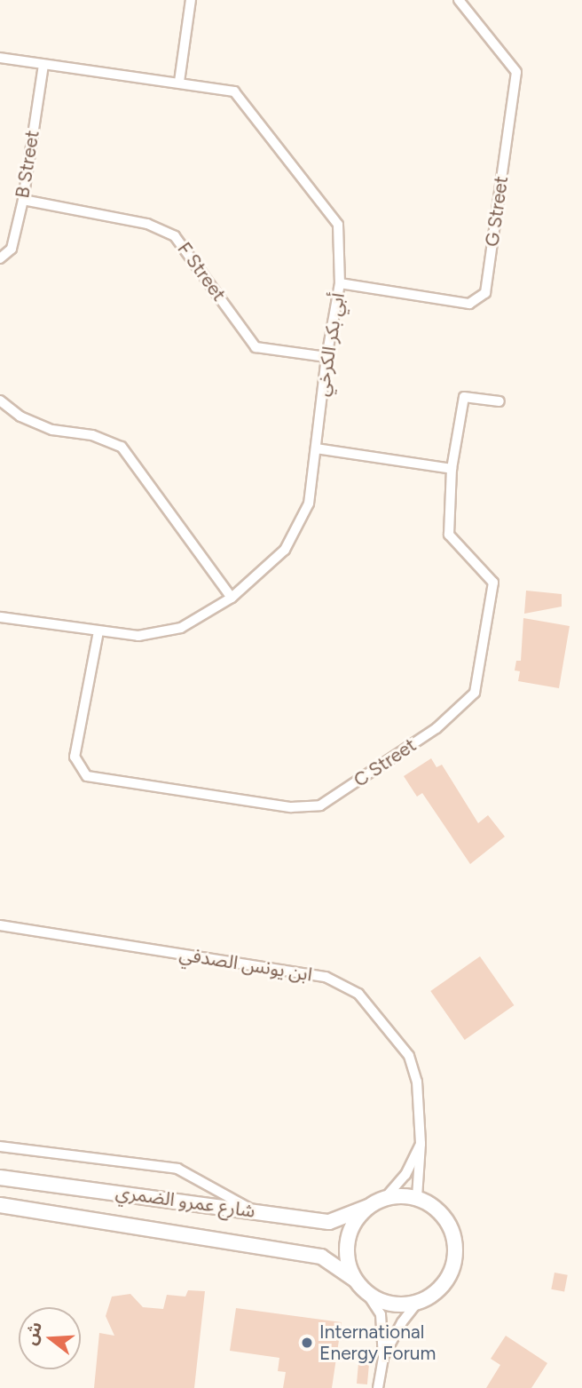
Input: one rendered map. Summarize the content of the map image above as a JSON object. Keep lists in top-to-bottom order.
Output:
{
  "streets": {
    "street": [
      "B Street",
      "G Street",
      "F Street",
      "أبي بكر الكرخي",
      "C Street",
      "ابن يونس الصدفي",
      "شارع عمرو الضمري"
    ]
  },
  "crossings": [
    ["B Street", "F Street"],
    ["B Street", "أبي بكر الكرخي"],
    ["G Street", "أبي بكر الكرخي"],
    ["F Street", "أبي بكر الكرخي"],
    ["أبي بكر الكرخي", "C Street"],
    ["ابن يونس الصدفي", "شارع عمرو الضمري"]
  ],
  "places": ["International Energy Forum"],
  "north": "left"
}
